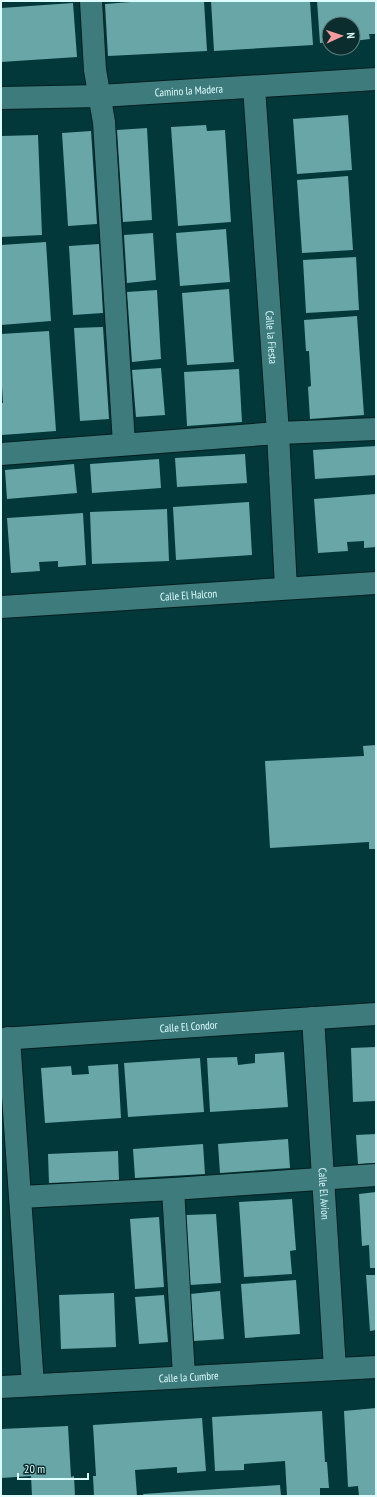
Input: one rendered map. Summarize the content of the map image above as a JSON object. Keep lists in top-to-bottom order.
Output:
{
  "streets": {
    "street": [
      "Camino la Madera",
      "Calle la Fiesta",
      "Calle El Halcon",
      "Calle El Condor",
      "Calle El Avion",
      "Calle la Cumbre"
    ]
  },
  "crossings": [
    ["Camino la Madera", "Calle la Fiesta"],
    ["Calle la Fiesta", "Calle El Halcon"],
    ["Calle El Condor", "Calle El Avion"],
    ["Calle El Avion", "Calle la Cumbre"]
  ],
  "scale_bar": "20 m",
  "north": "right"
}
